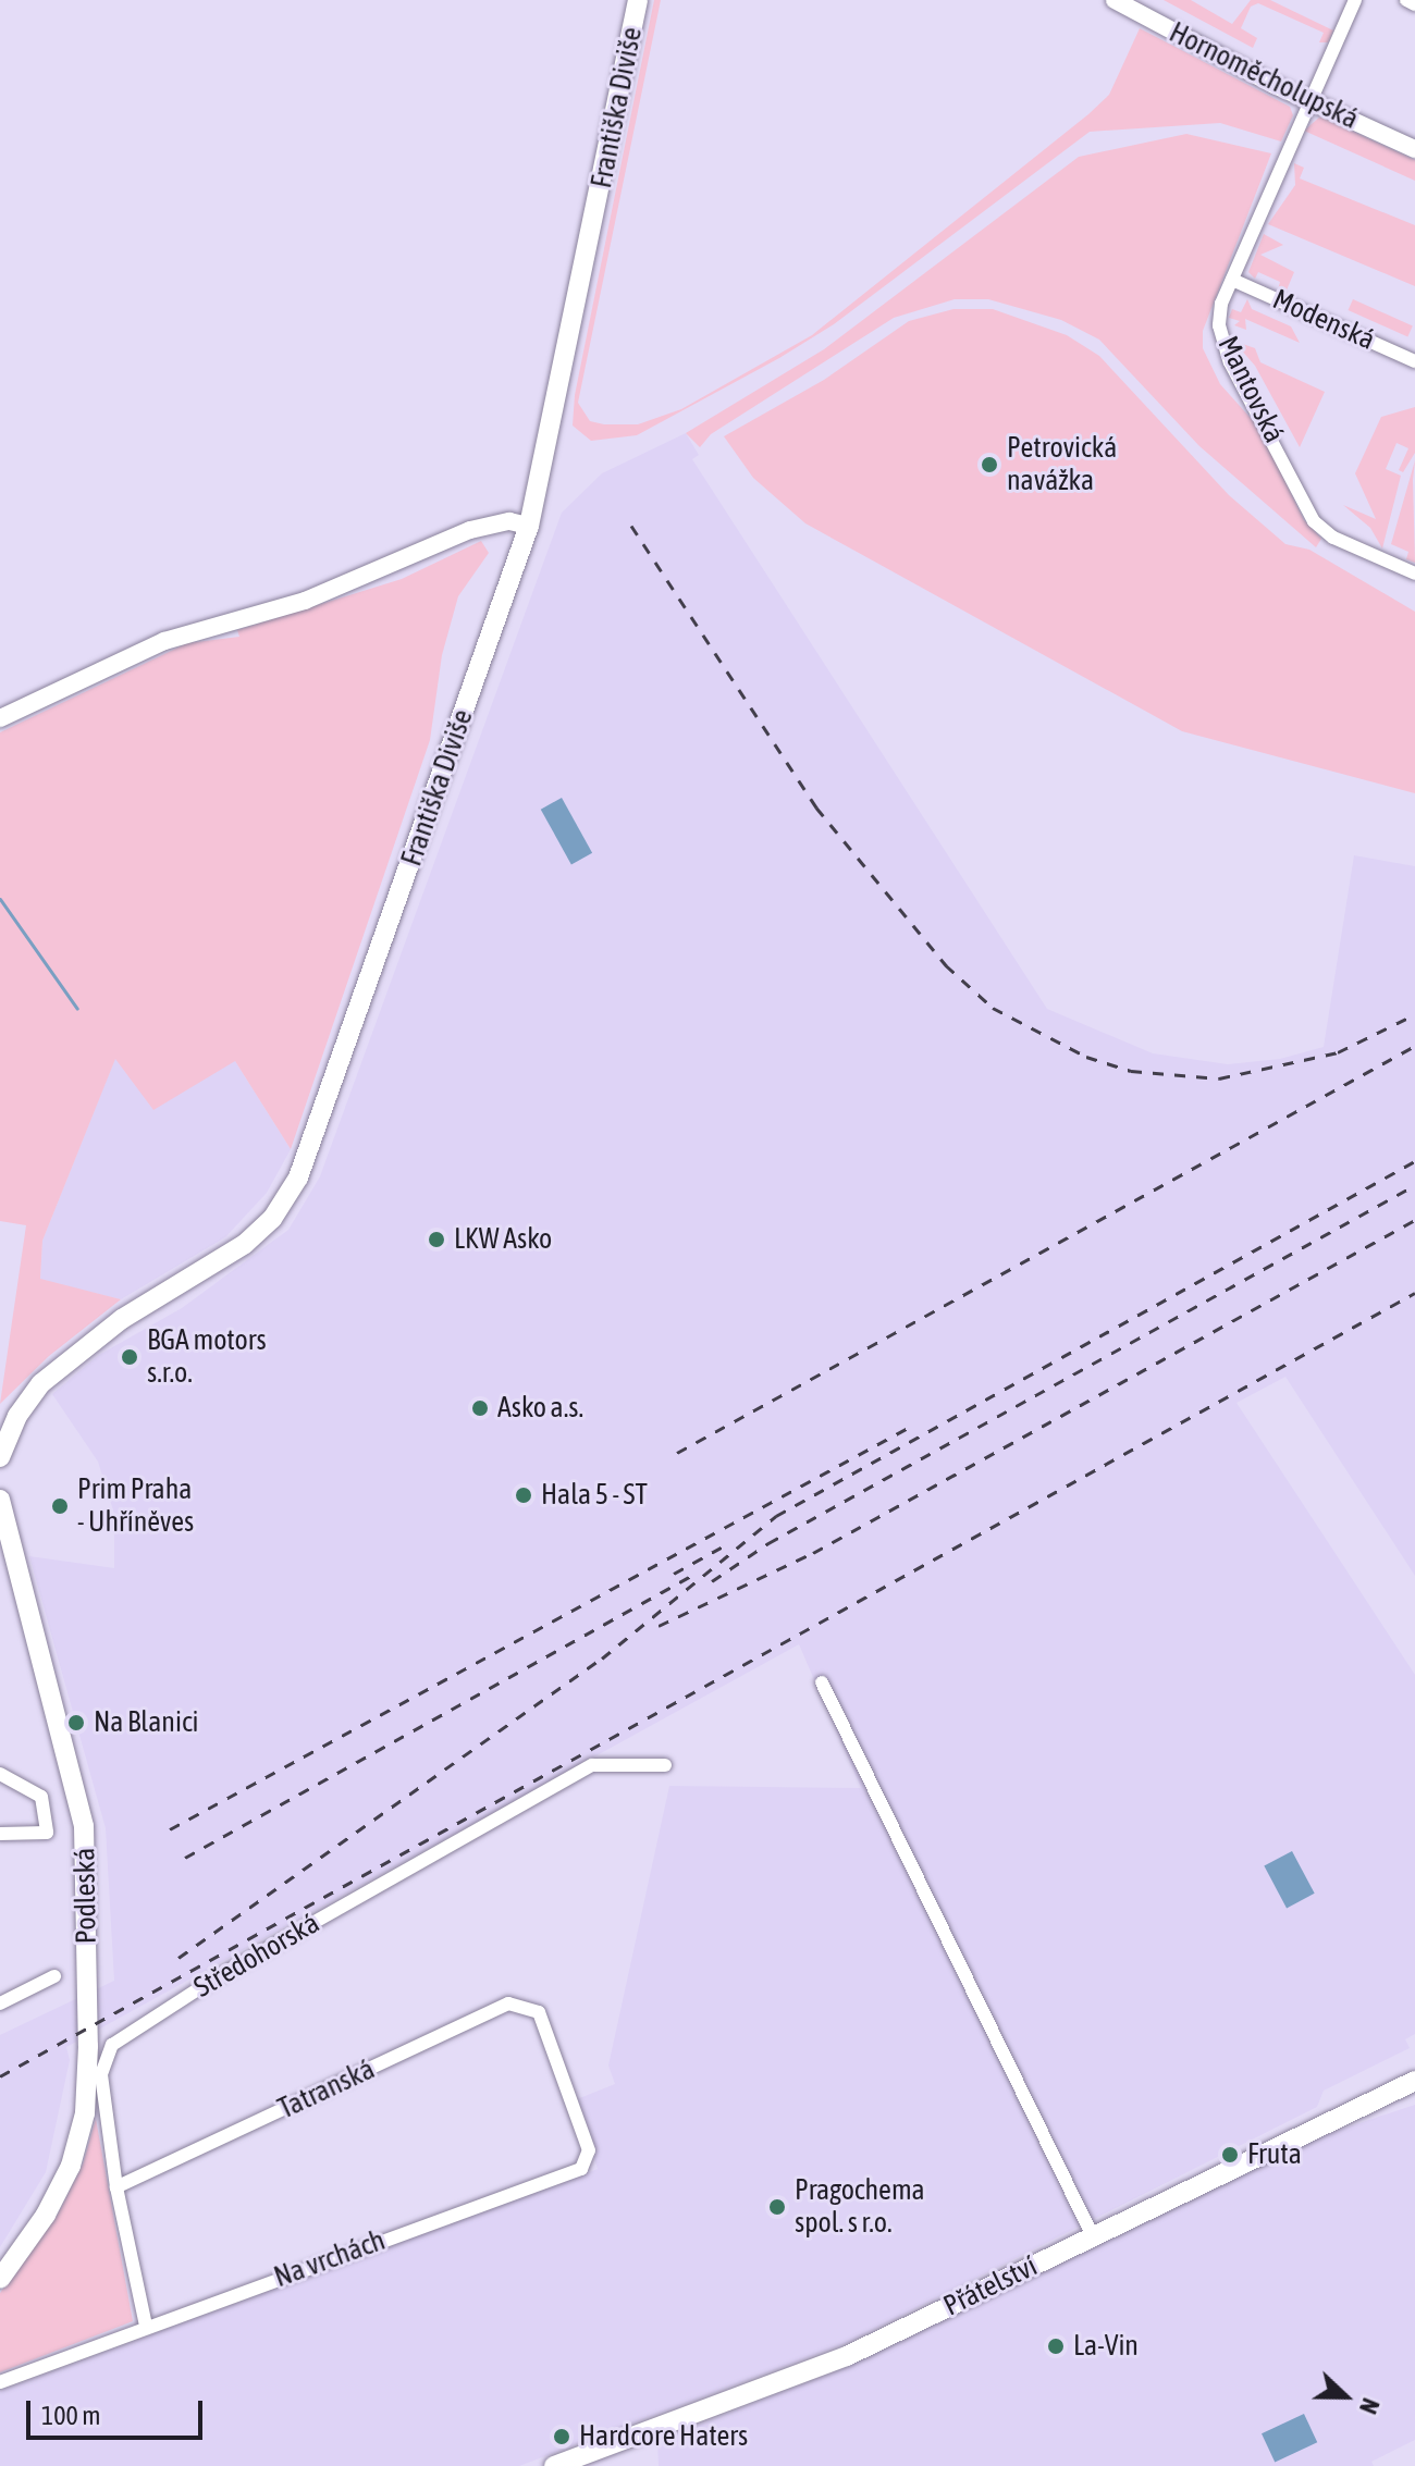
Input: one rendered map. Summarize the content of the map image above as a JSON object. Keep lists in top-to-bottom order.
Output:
{
  "streets": {
    "main road": ["Františka Diviše", "Podleská", "Přátelství"],
    "street": [
      "Hornoměcholupská",
      "Modenská",
      "Mantovská",
      "Středohorská",
      "Tatranská",
      "Na vrchách"
    ]
  },
  "crossings": [
    ["Hornoměcholupská", "Mantovská"],
    ["Modenská", "Mantovská"],
    ["Středohorská", "Tatranská"],
    ["Středohorská", "Na vrchách"],
    ["Tatranská", "Na vrchách"]
  ],
  "places": [
    "Petrovická navážka",
    "LKW Asko",
    "BGA motors s.r.o.",
    "Asko a.s.",
    "Hala 5 - ST",
    "Prim Praha - Uhříněves",
    "Na Blanici",
    "Fruta",
    "Pragochema spol. s r.o.",
    "La-Vin",
    "Hardcore Haters"
  ],
  "scale_bar": "100 m",
  "north": "right"
}
